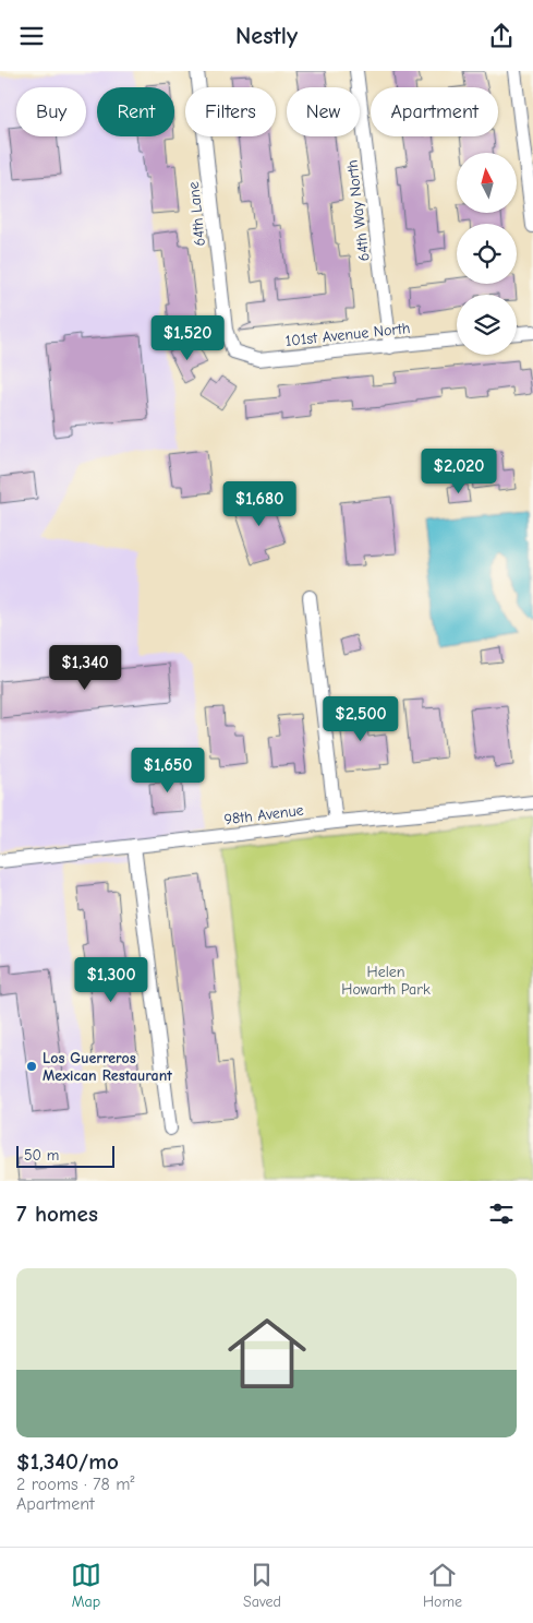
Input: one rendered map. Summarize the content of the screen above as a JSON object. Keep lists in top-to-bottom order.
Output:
{
  "streets": {
    "street": [
      "64th Way North",
      "64th Lane",
      "101st Avenue North",
      "98th Avenue"
    ]
  },
  "crossings": [
    ["64th Way North", "101st Avenue North"],
    ["64th Lane", "101st Avenue North"]
  ],
  "parks": ["Helen Howarth Park"],
  "places": ["Los Guerreros Mexican Restaurant"],
  "scale_bar": "50 m",
  "north": "top",
  "page": {
    "header": "Nestly",
    "chip": [
      "Buy",
      "Rent",
      "Filters",
      "New",
      "Apartment"
    ],
    "price": [
      "$1,520",
      "$2,020",
      "$1,680",
      "$1,340",
      "$2,500",
      "$1,650",
      "$1,300"
    ],
    "scale": "50 m",
    "heading": "7 homes",
    "list": [
      {
        "name": "$1,340/mo",
        "note": "2 rooms · 78 m² · Apartment"
      }
    ],
    "tabs": ["Map", "Saved", "Home"]
  }
}
